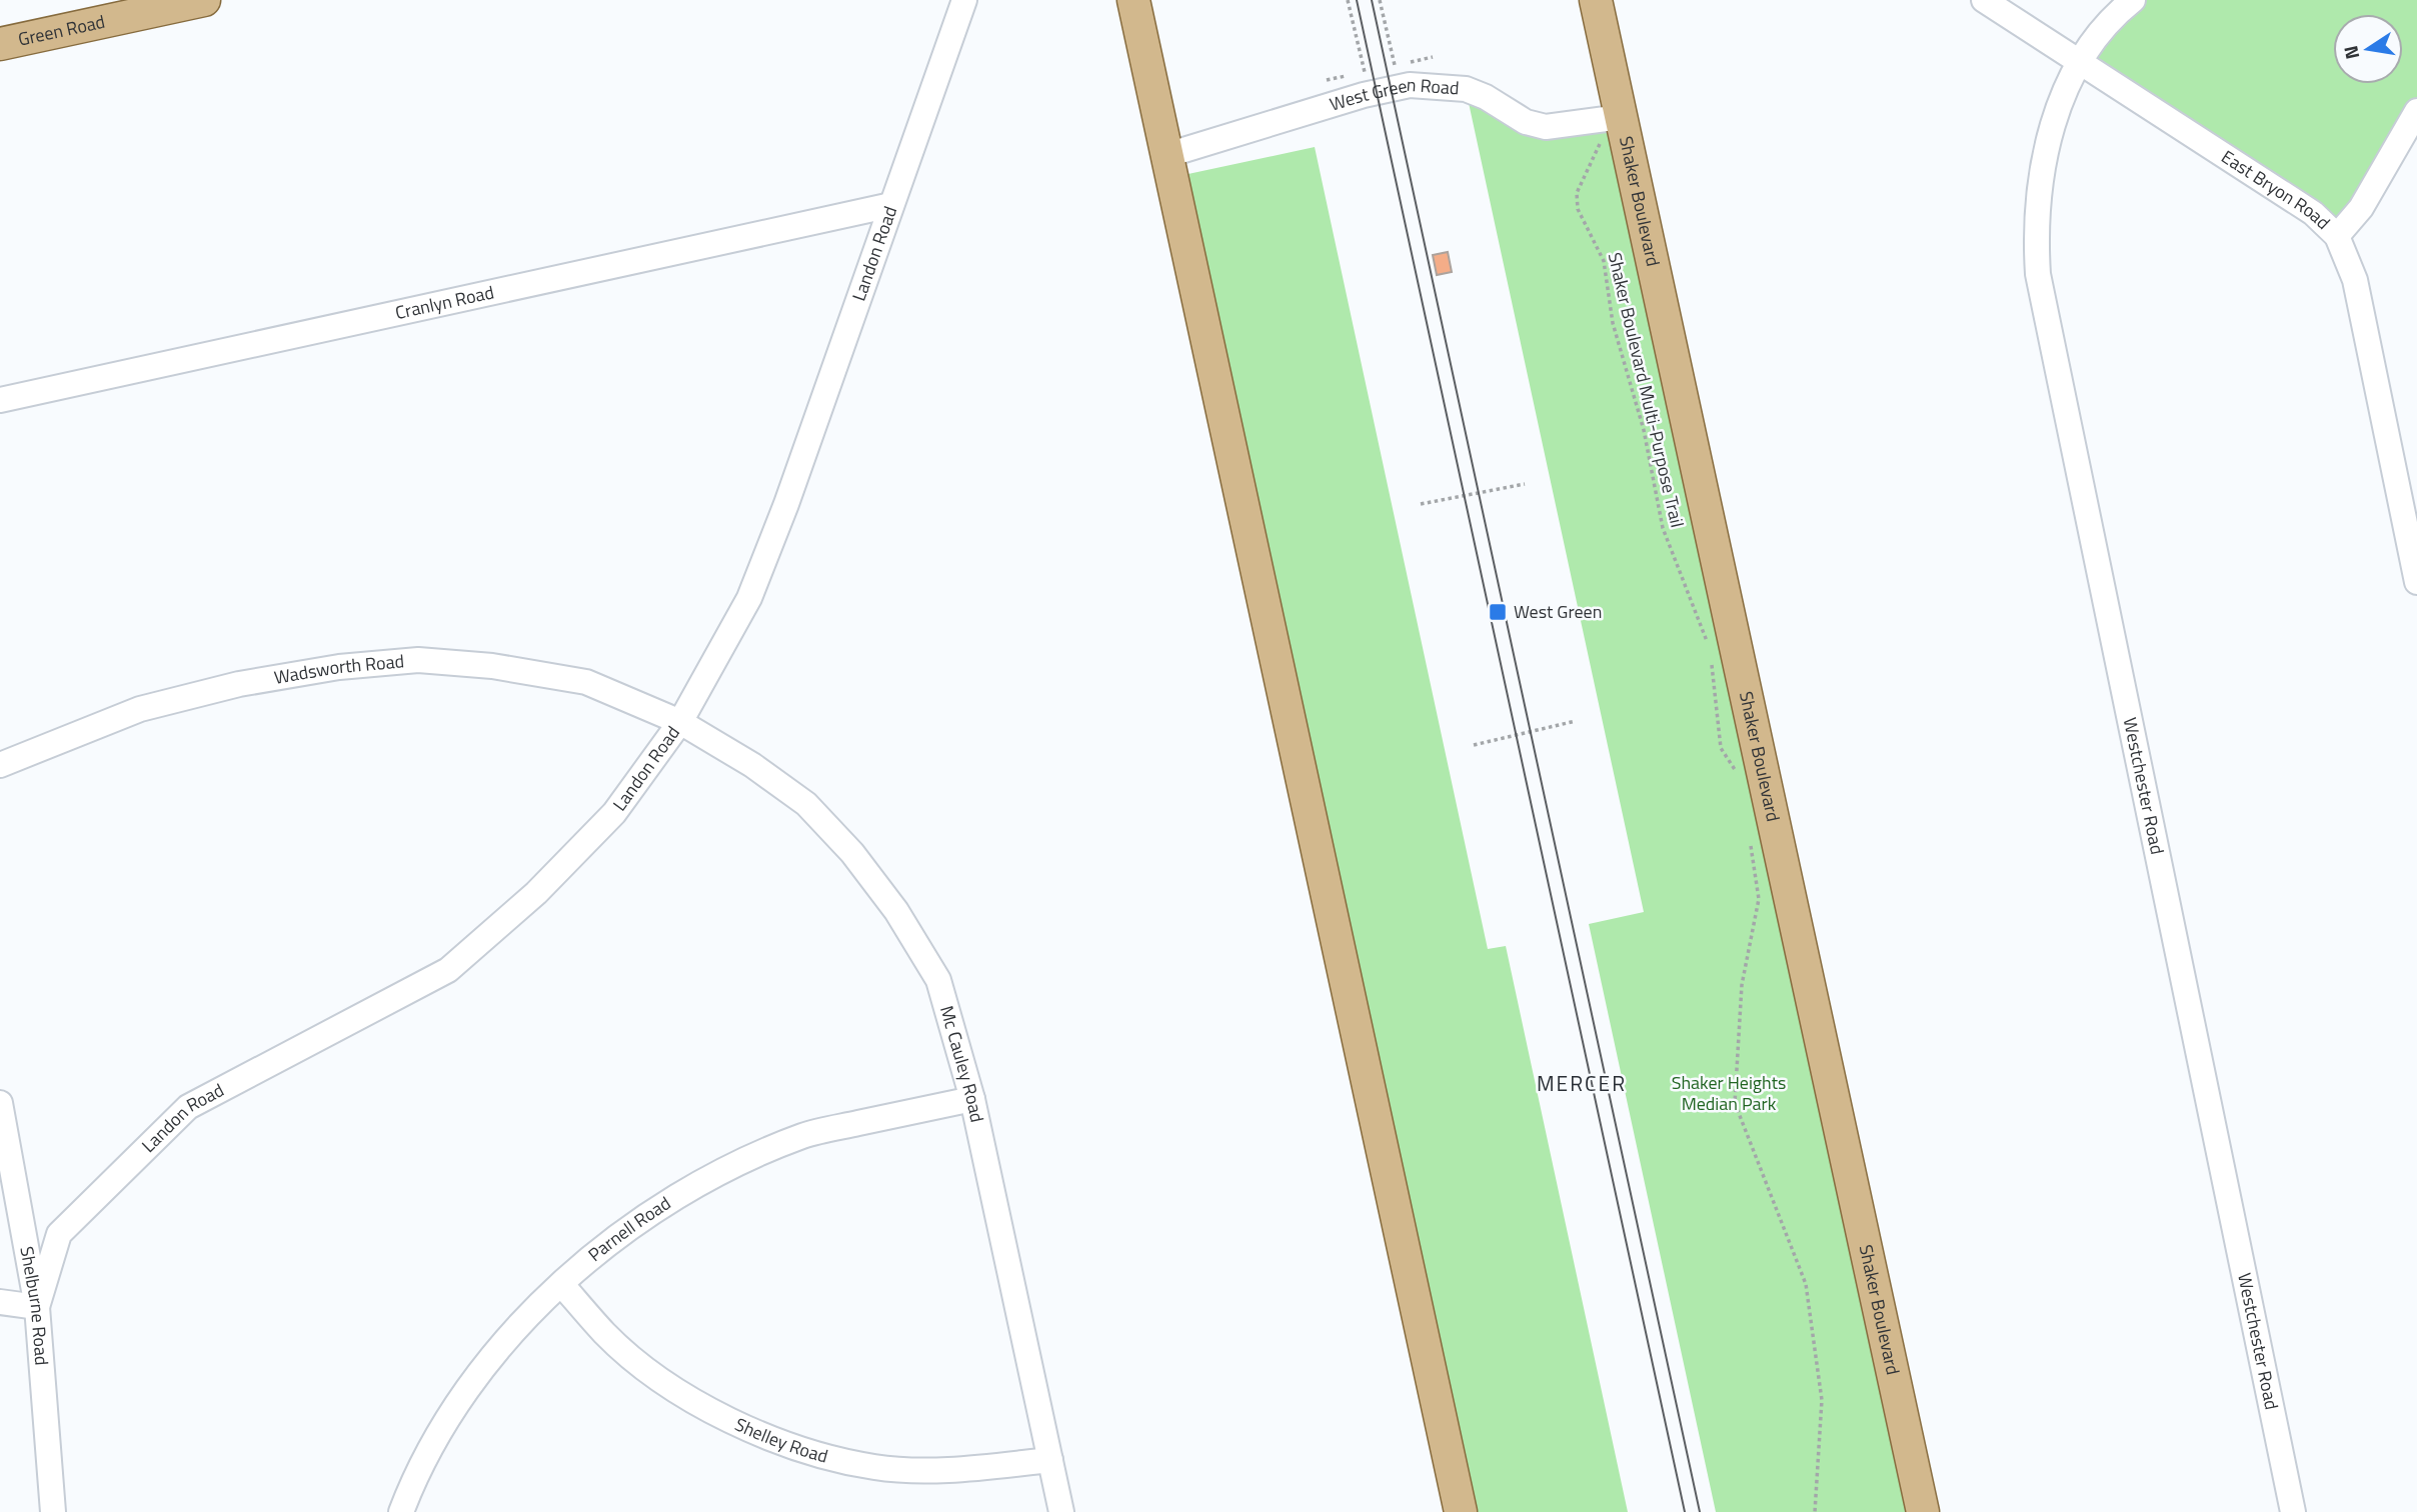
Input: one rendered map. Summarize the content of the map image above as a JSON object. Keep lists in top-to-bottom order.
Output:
{
  "streets": {
    "main road": ["Green Road", "Shaker Boulevard"],
    "street": [
      "West Green Road",
      "East Bryon Road",
      "Landon Road",
      "Cranlyn Road",
      "Wadsworth Road",
      "Westchester Road",
      "Mc Cauley Road",
      "Parnell Road",
      "Shelburne Road",
      "Shelley Road"
    ],
    "path": ["Shaker Boulevard Multi-Purpose Trail"]
  },
  "crossings": [
    ["West Green Road", "Shaker Boulevard"],
    ["West Green Road", "Shaker Boulevard Multi-Purpose Trail"],
    ["East Bryon Road", "Westchester Road"],
    ["Shaker Boulevard", "Shaker Boulevard Multi-Purpose Trail"],
    ["Landon Road", "Cranlyn Road"],
    ["Landon Road", "Wadsworth Road"],
    ["Landon Road", "Mc Cauley Road"],
    ["Landon Road", "Shelburne Road"],
    ["Wadsworth Road", "Mc Cauley Road"],
    ["Mc Cauley Road", "Parnell Road"],
    ["Mc Cauley Road", "Shelley Road"],
    ["Parnell Road", "Shelley Road"]
  ],
  "districts": ["MERCER"],
  "parks": ["Shaker Heights Median Park"],
  "places": {
    "transit": ["West Green"]
  },
  "north": "left"
}
